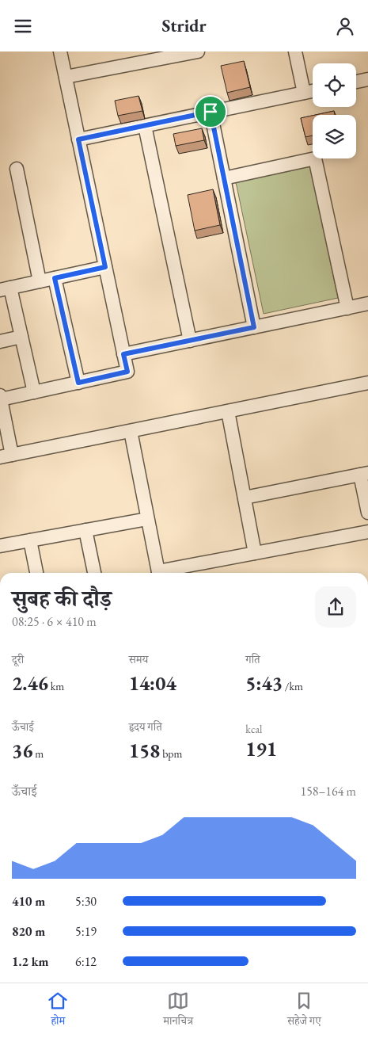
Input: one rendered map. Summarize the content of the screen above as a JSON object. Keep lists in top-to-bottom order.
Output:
{
  "page": {
    "header": "Stridr",
    "heading": ["सुबह की दौड़", "08:25 · 6 × 410 m"],
    "stats": [
      ["दूरी", "2.46 km"],
      ["समय", "14:04"],
      ["गति", "5:43 /km"],
      ["ऊँचाई", "36 m"],
      ["हृदय गति", "158 bpm"],
      ["kcal", "191"]
    ],
    "chart": ["ऊँचाई", "158–164 m"],
    "list": [
      {
        "name": "410 m",
        "note": "5:30"
      },
      {
        "name": "820 m",
        "note": "5:19"
      },
      {
        "name": "1.2 km",
        "note": "6:12"
      }
    ],
    "tabs": ["होम", "मानचित्र", "सहेजे गए"]
  }
}
